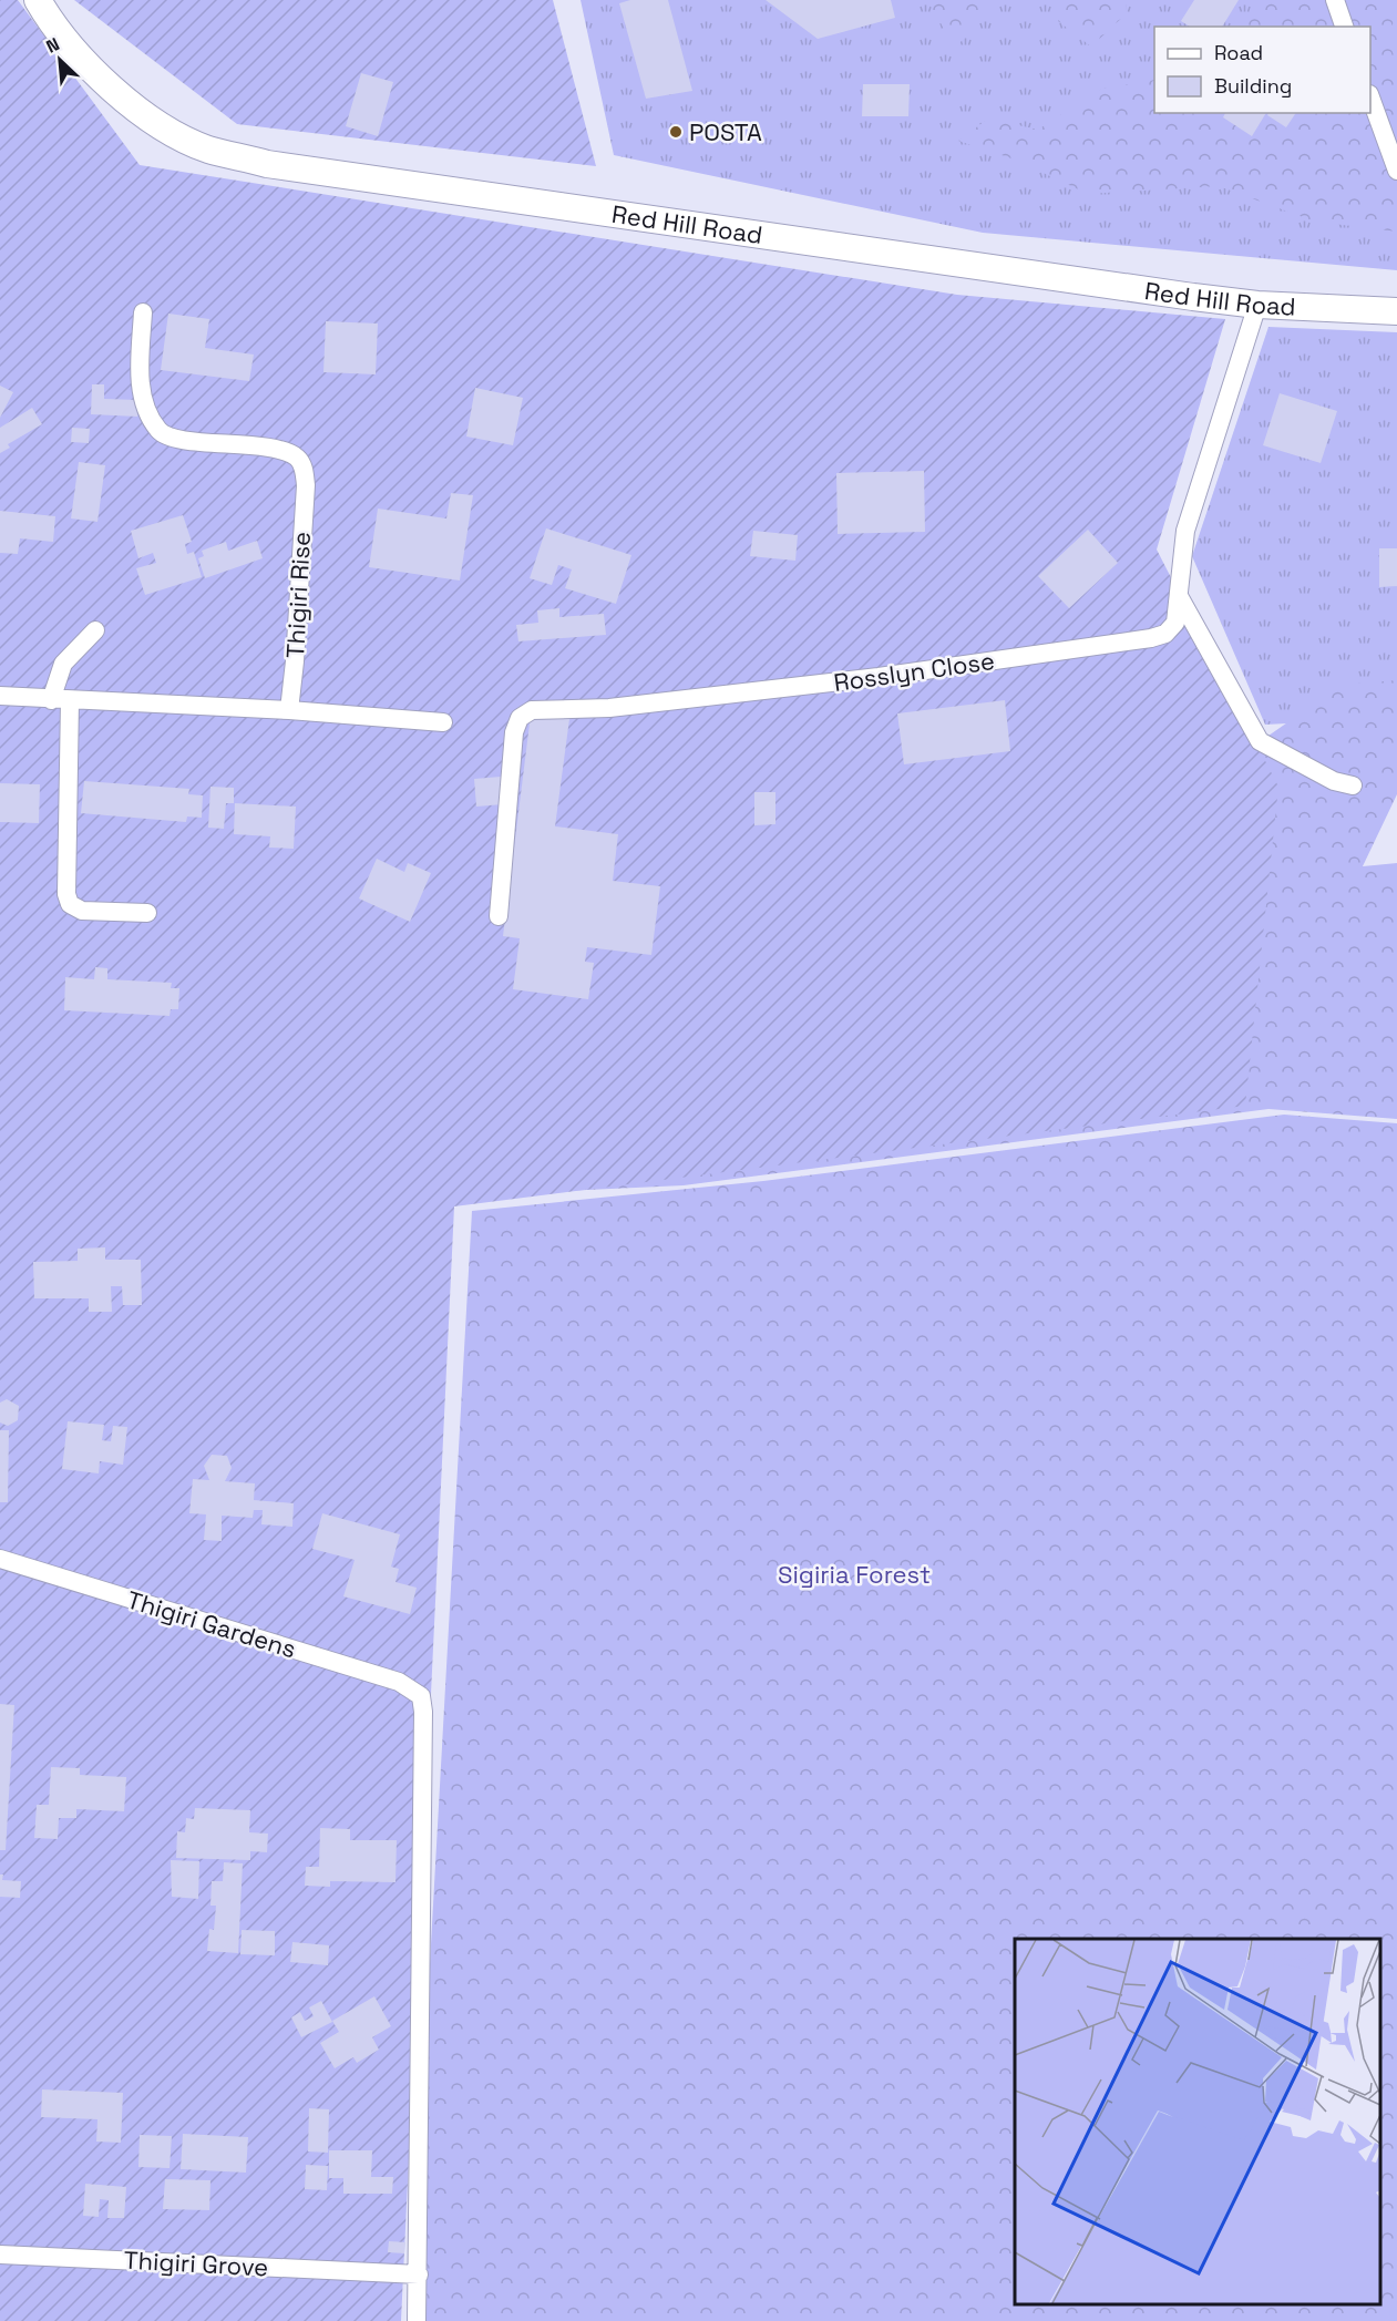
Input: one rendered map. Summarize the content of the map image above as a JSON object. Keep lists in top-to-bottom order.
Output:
{
  "streets": {
    "main road": ["Red Hill Road"],
    "street": [
      "Thigiri Rise",
      "Rosslyn Close",
      "Thigiri Gardens",
      "Thigiri Grove"
    ]
  },
  "crossings": [
    ["Red Hill Road", "Rosslyn Close"],
    ["Thigiri Gardens", "Thigiri Grove"]
  ],
  "parks": ["Sigiria Forest"],
  "places": ["POSTA"],
  "legend": ["Road", "Building"],
  "north": "top left"
}
